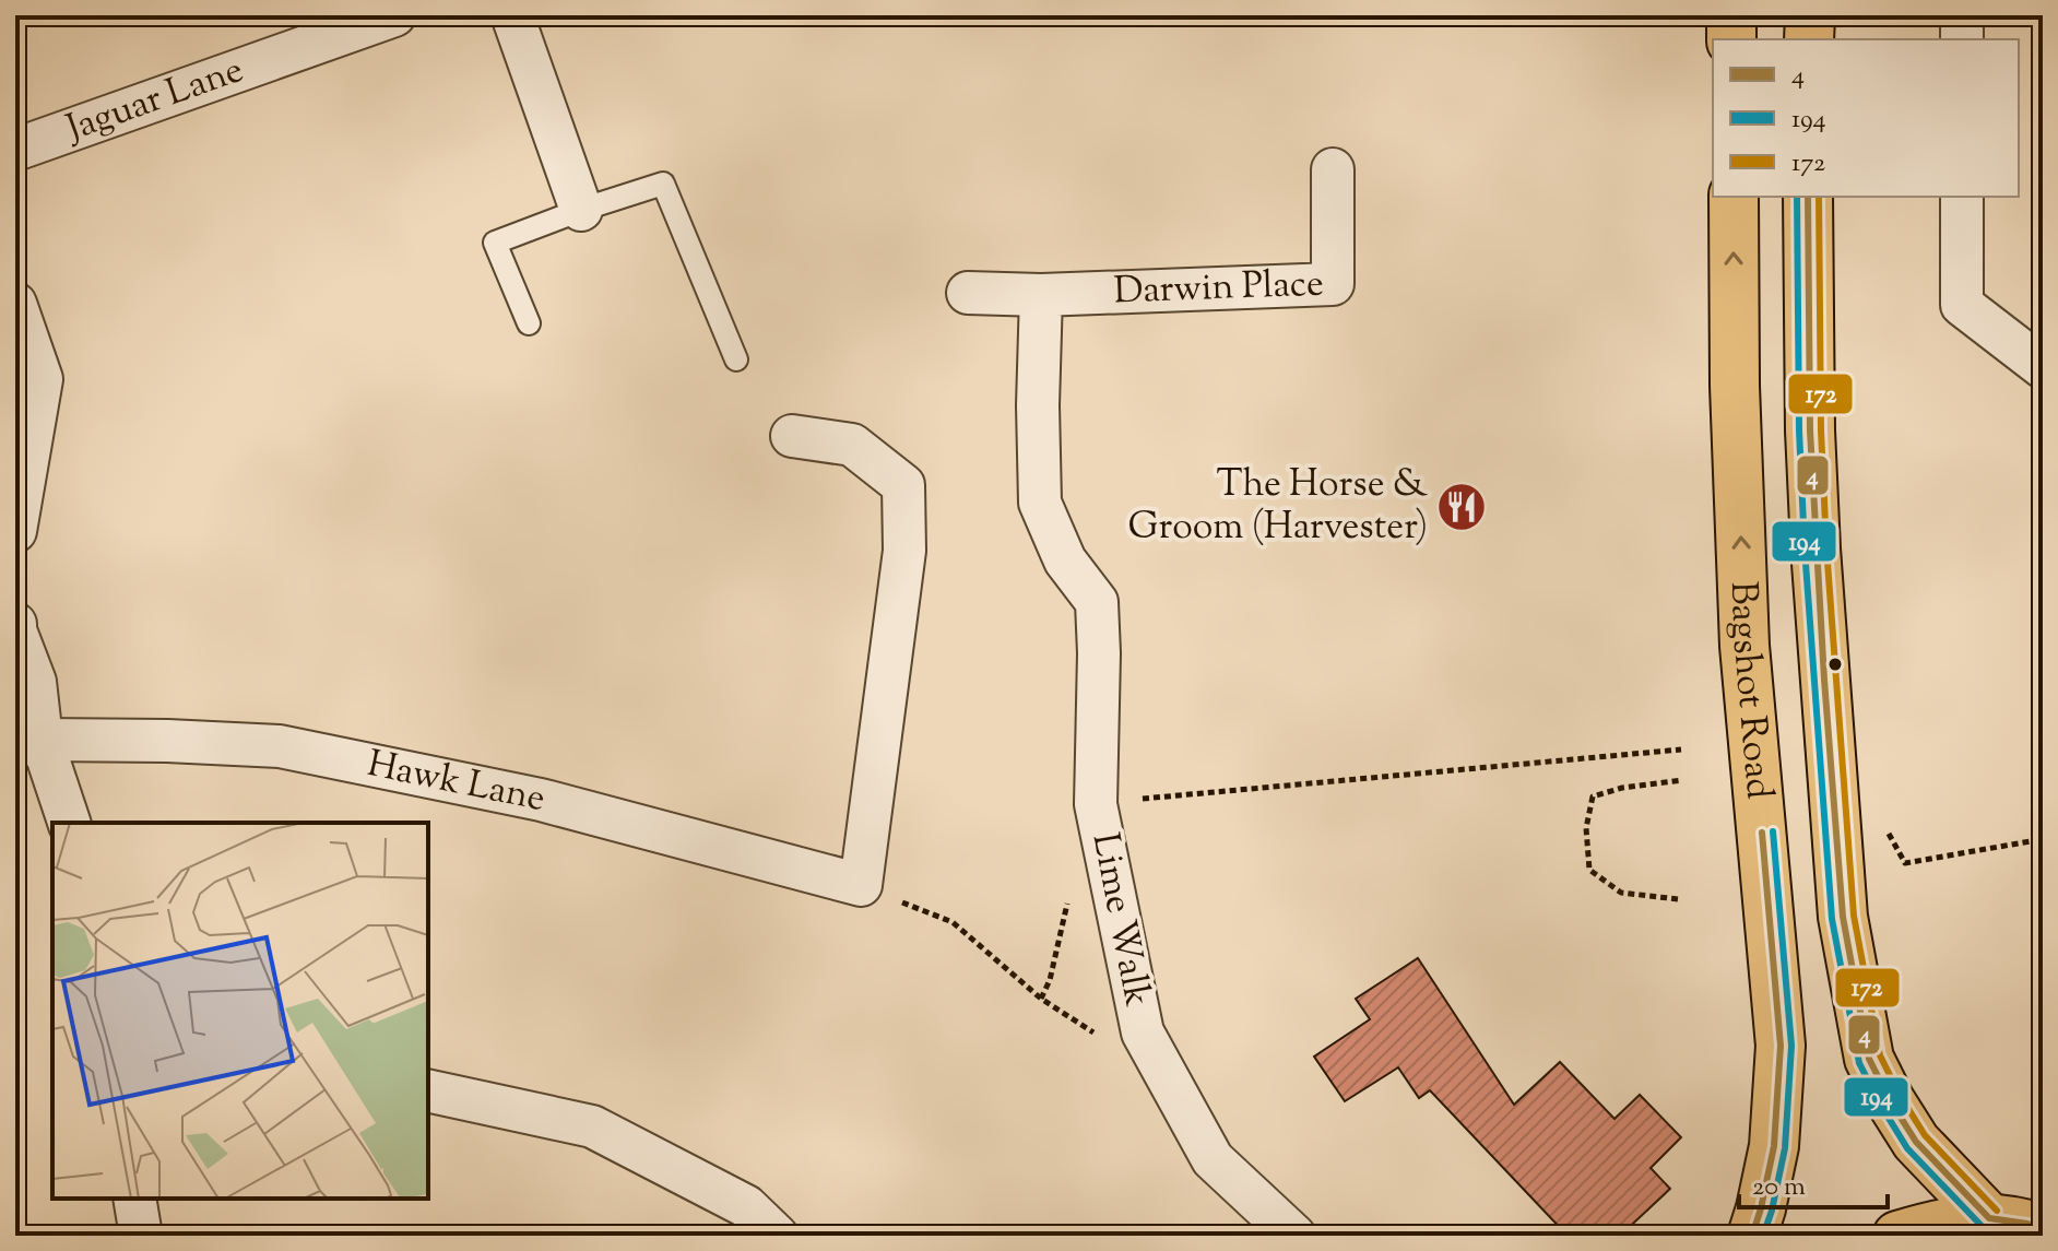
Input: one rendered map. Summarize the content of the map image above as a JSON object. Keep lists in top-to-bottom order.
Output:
{
  "streets": {
    "highway": ["Bagshot Road"],
    "street": [
      "Jaguar Lane",
      "Darwin Place",
      "Hawk Lane",
      "Lime Walk"
    ]
  },
  "crossings": [
    ["Darwin Place", "Lime Walk"]
  ],
  "places": {
    "restaurant": ["The Horse & Groom (Harvester)"]
  },
  "lines": ["transit line 4", "transit line 194", "transit line 172"],
  "legend": ["4", "194", "172"],
  "scale_bar": "20 m"
}
